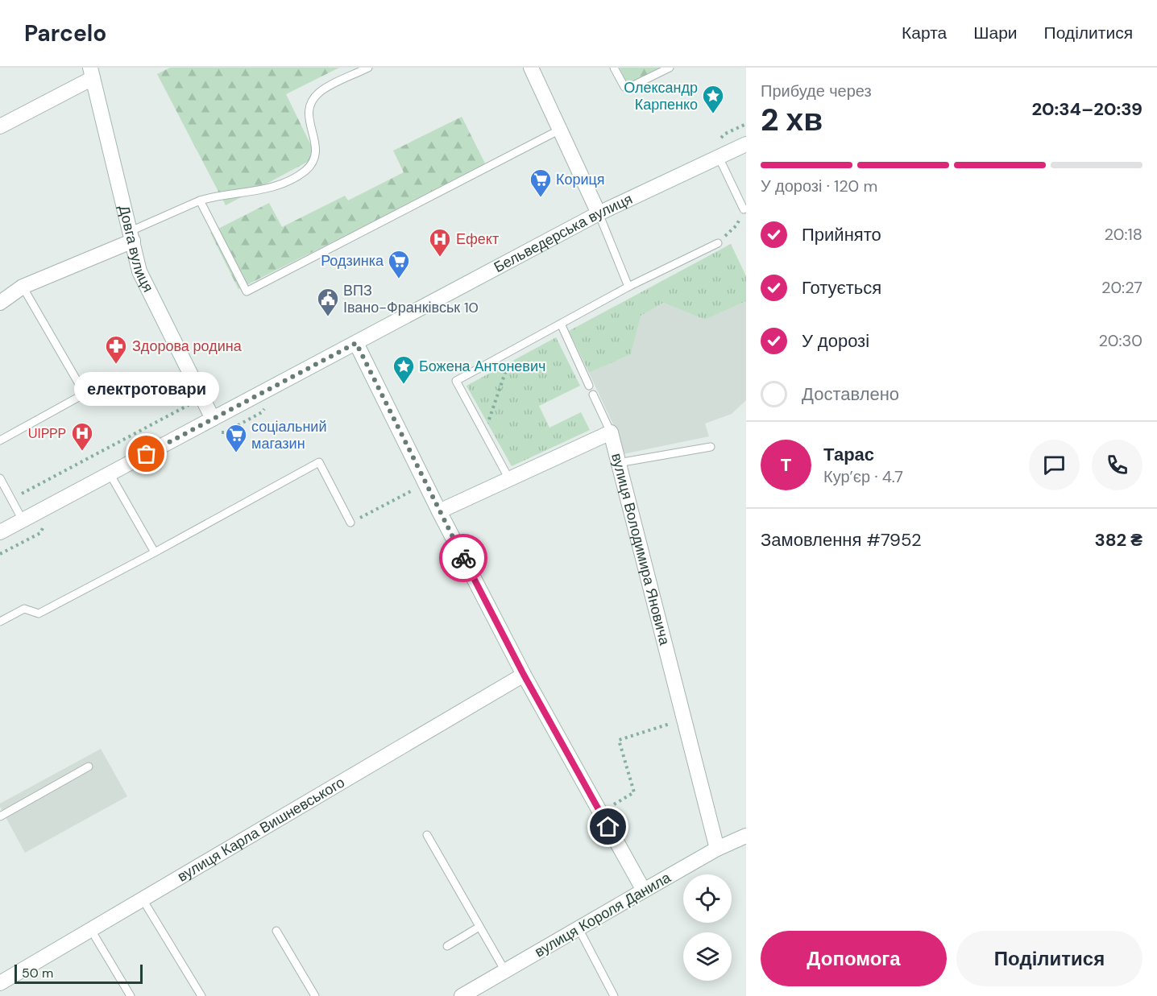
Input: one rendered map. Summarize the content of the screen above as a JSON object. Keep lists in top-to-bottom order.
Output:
{
  "streets": {
    "street": [
      "Бельведерська вулиця",
      "Довга вулиця",
      "вулиця Володимира Яновича",
      "вулиця Карла Вишневського",
      "вулиця Короля Данила"
    ]
  },
  "crossings": [
    ["Бельведерська вулиця", "Довга вулиця"],
    ["вулиця Володимира Яновича", "вулиця Короля Данила"]
  ],
  "places": {
    "place": ["Олександр Карпенко", "Божена Антоневич"],
    "supermarket": ["Кориця", "Родзинка", "соціальний магазин"],
    "hospital": ["Ефект", "UIPPP"],
    "public building": ["ВПЗ Івано-Франківськ 10"],
    "pharmacy": ["Здорова родина"],
    "other": ["електротовари"]
  },
  "scale_bar": "50 m",
  "page": {
    "header": "Parcelo",
    "nav": ["Карта", "Шари", "Поділитися"],
    "heading": ["2 хв", "Прибуде через", "20:34–20:39"],
    "panel": [
      "Тарас",
      "Кур’єр · 4.7",
      "Замовлення #7952",
      "382 ₴"
    ],
    "bar": "У дорозі · 120 m",
    "list": [
      ["Прийнято", "20:18"],
      ["Готується", "20:27"],
      ["У дорозі", "20:30"],
      "Доставлено"
    ],
    "bubble": "електротовари",
    "round": "Т",
    "buttons": ["Допомога", "Поділитися"],
    "scale": "50 m"
  }
}
